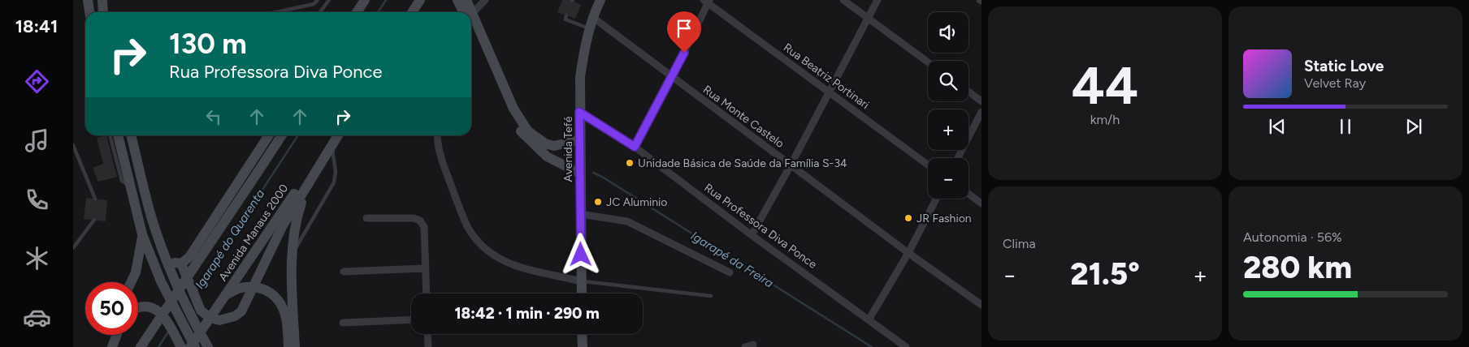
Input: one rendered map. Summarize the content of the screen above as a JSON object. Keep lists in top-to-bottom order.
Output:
{
  "streets": {
    "main road": ["Avenida Tefé", "Avenida Manaus 2000"],
    "street": ["Rua Beatriz Portinari", "Rua Monte Castelo", "Rua Professora Diva Ponce"]
  },
  "crossings": [
    ["Rua Monte Castelo", "Avenida Tefé"],
    ["Avenida Tefé", "Rua Professora Diva Ponce"]
  ],
  "water": ["Igarapé do Quarenta", "Igarapé da Freira"],
  "places": ["Unidade Básica de Saúde da Família S-34", "JC Aluminio", "JR Fashion"],
  "page": {
    "tabs": "18:41",
    "tile": [
      ["44", "km/h"],
      "Clima",
      ["Autonomia · 56%", "280 km"]
    ],
    "map_buttons": ["+", "−"],
    "turn": ["130 m", "Rua Professora Diva Ponce"],
    "song": ["Static Love", "Velvet Ray"],
    "heat": ["−", "21.5°", "+"],
    "limit": "50",
    "trip": "18:42 · 1 min · 290 m"
  }
}
